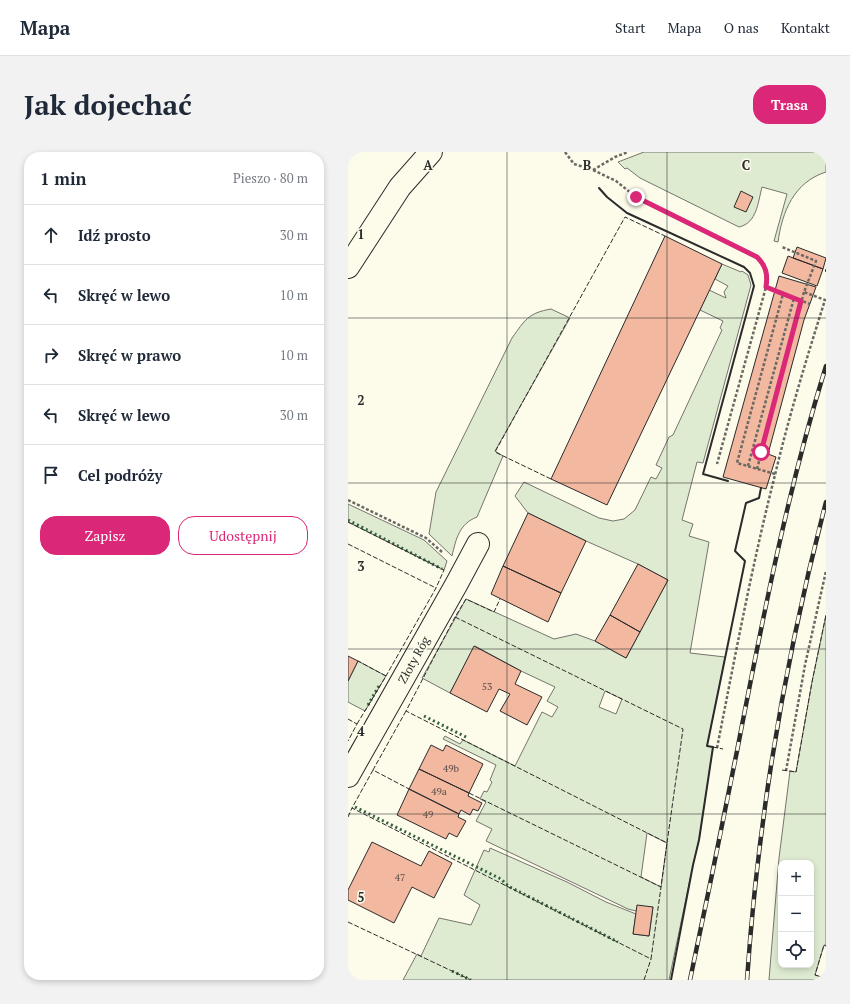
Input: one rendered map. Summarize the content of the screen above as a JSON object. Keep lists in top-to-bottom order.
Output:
{
  "streets": {
    "street": ["Złoty Róg"]
  },
  "house_numbers": [
    "53",
    "49b",
    "49a",
    "49",
    "47"
  ],
  "page": {
    "header": "Mapa",
    "nav": [
      "Start",
      "Mapa",
      "O nas",
      "Kontakt"
    ],
    "buttons": [
      "Trasa",
      ["Zapisz", "Udostępnij"]
    ],
    "title": "Jak dojechać",
    "heading": ["1 min", "Pieszo · 80 m"],
    "list": [
      ["Idź prosto", "30 m"],
      ["Skręć w lewo", "10 m"],
      ["Skręć w prawo", "10 m"],
      ["Skręć w lewo", "30 m"],
      "Cel podróży"
    ],
    "map_buttons": ["+", "−"]
  },
  "grid": {
    "columns": ["A", "B", "C"],
    "rows": [
      "1",
      "2",
      "3",
      "4",
      "5"
    ]
  }
}
